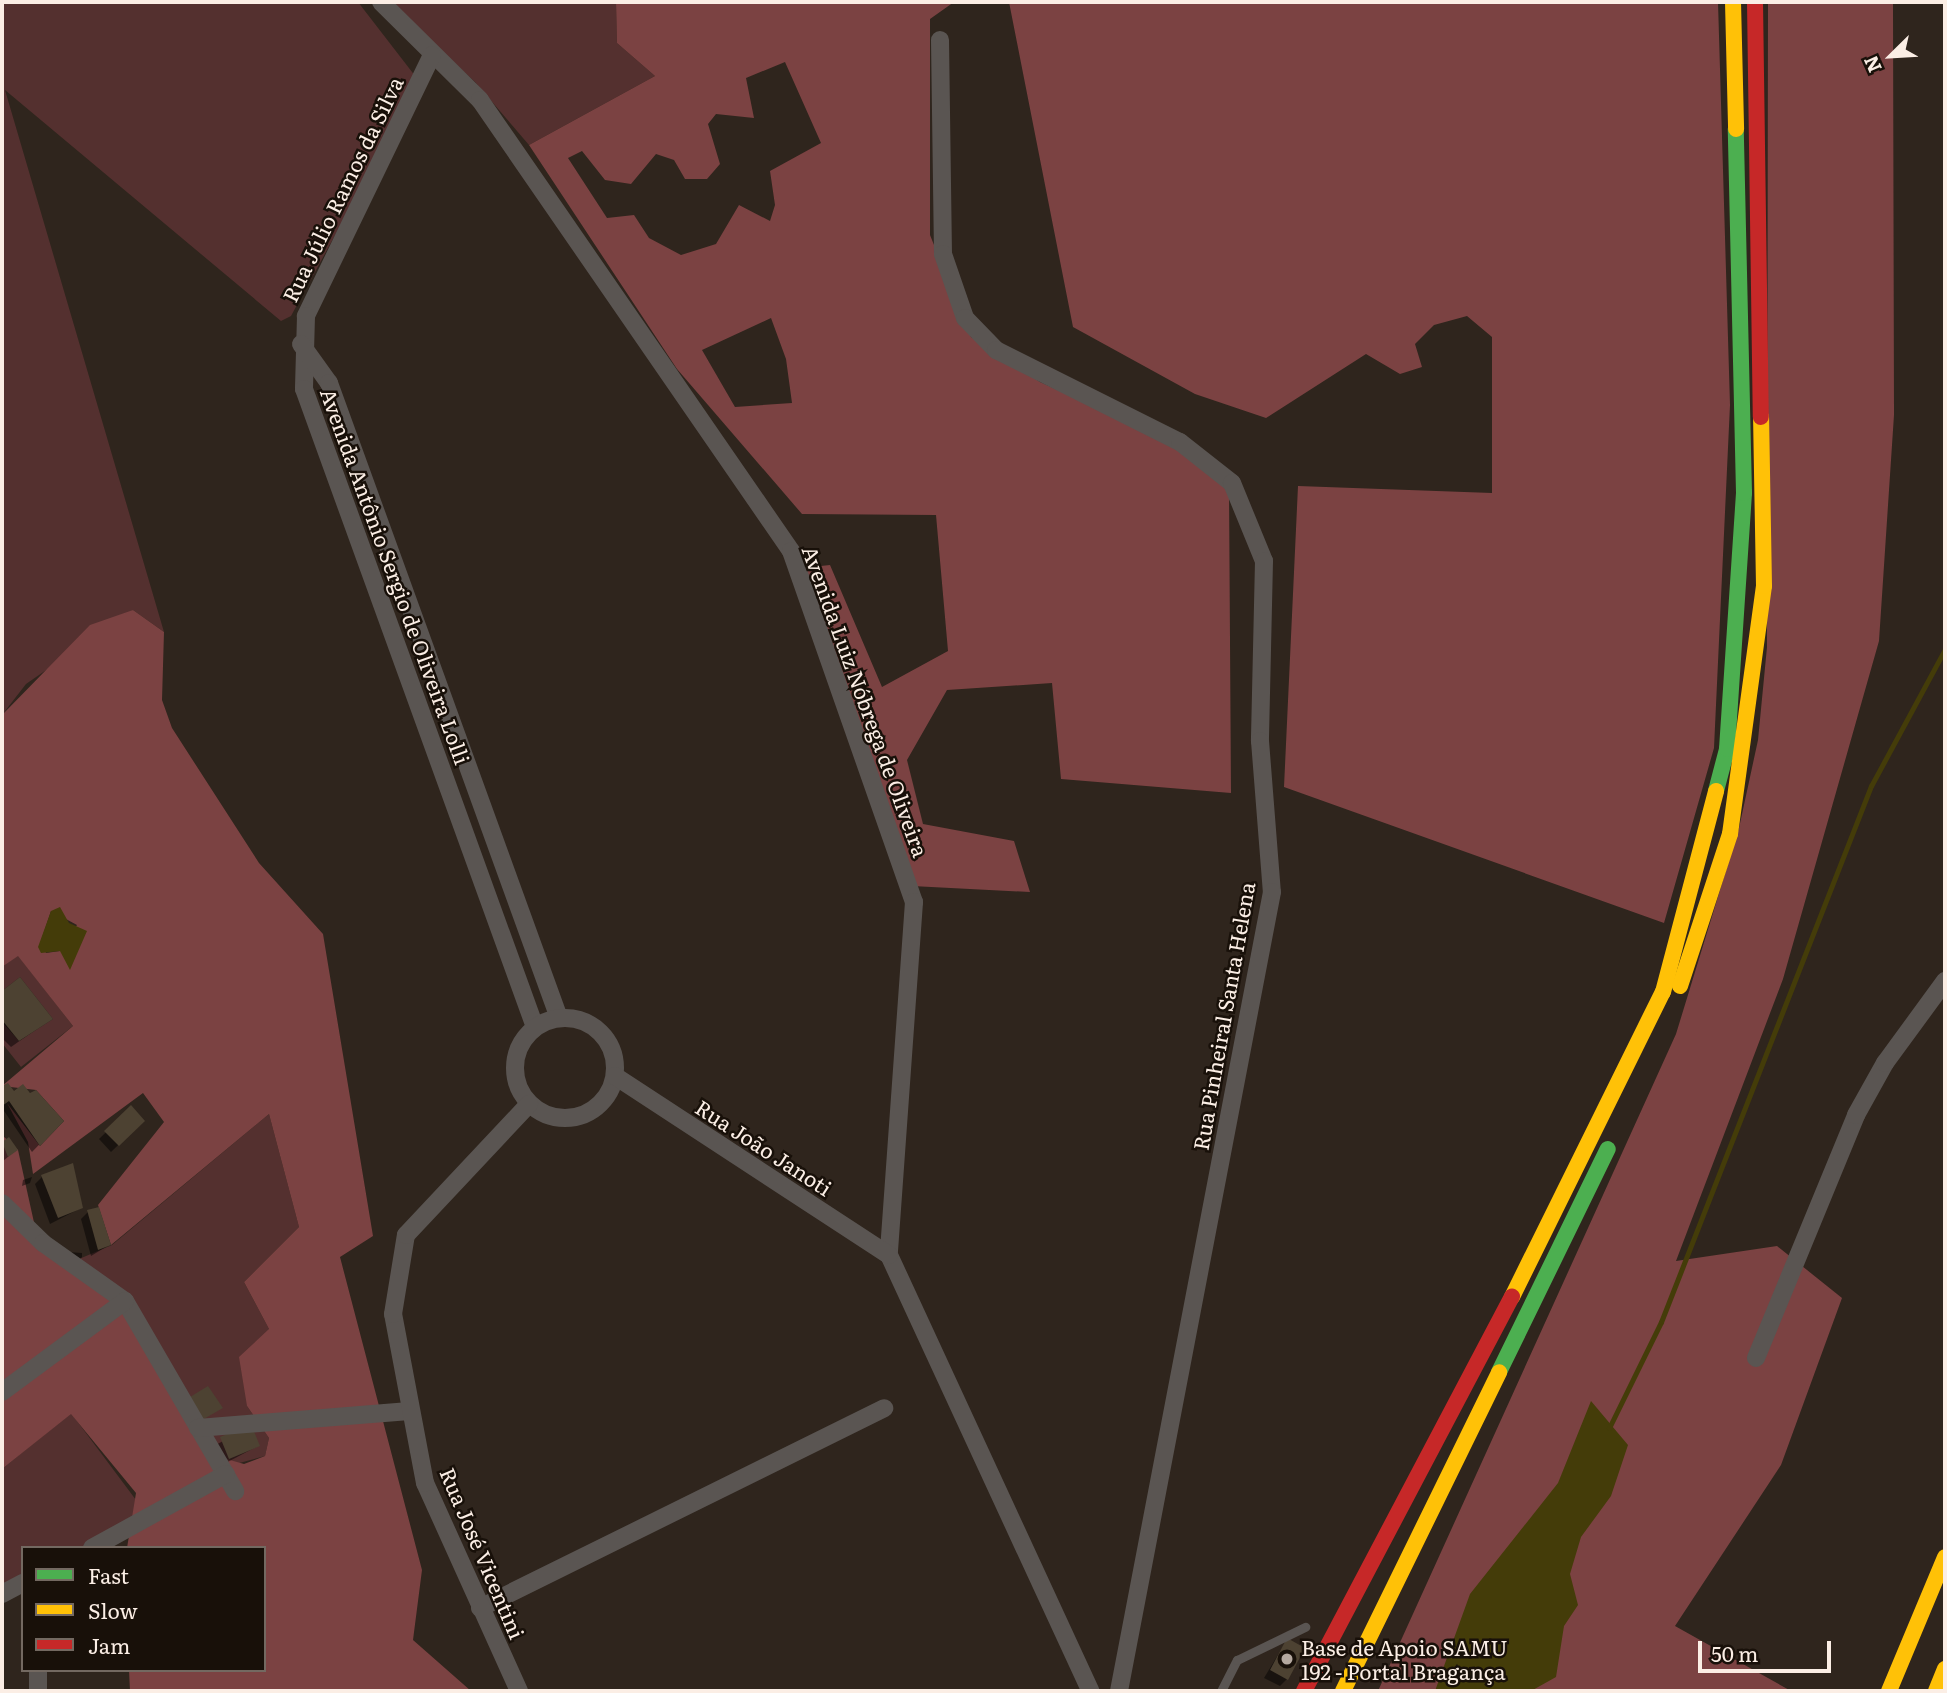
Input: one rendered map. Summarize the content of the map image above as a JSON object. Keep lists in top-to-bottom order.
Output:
{
  "streets": {
    "street": [
      "Rua Júlio Ramos da Silva",
      "Avenida Antônio Sergio de Oliveira Lolli",
      "Avenida Luiz Nóbrega de Oliveira",
      "Rua Pinheiral Santa Helena",
      "Rua João Janoti",
      "Rua José Vicentini"
    ]
  },
  "crossings": [
    ["Rua Júlio Ramos da Silva", "Avenida Antônio Sergio de Oliveira Lolli"],
    ["Rua Júlio Ramos da Silva", "Avenida Luiz Nóbrega de Oliveira"],
    ["Avenida Antônio Sergio de Oliveira Lolli", "Rua João Janoti"],
    ["Avenida Antônio Sergio de Oliveira Lolli", "Rua José Vicentini"],
    ["Avenida Luiz Nóbrega de Oliveira", "Rua João Janoti"],
    ["Rua João Janoti", "Rua José Vicentini"]
  ],
  "places": ["Base de Apoio SAMU 192 - Portal Bragança"],
  "legend": ["Fast", "Slow", "Jam"],
  "scale_bar": "50 m",
  "north": "bottom left"
}
